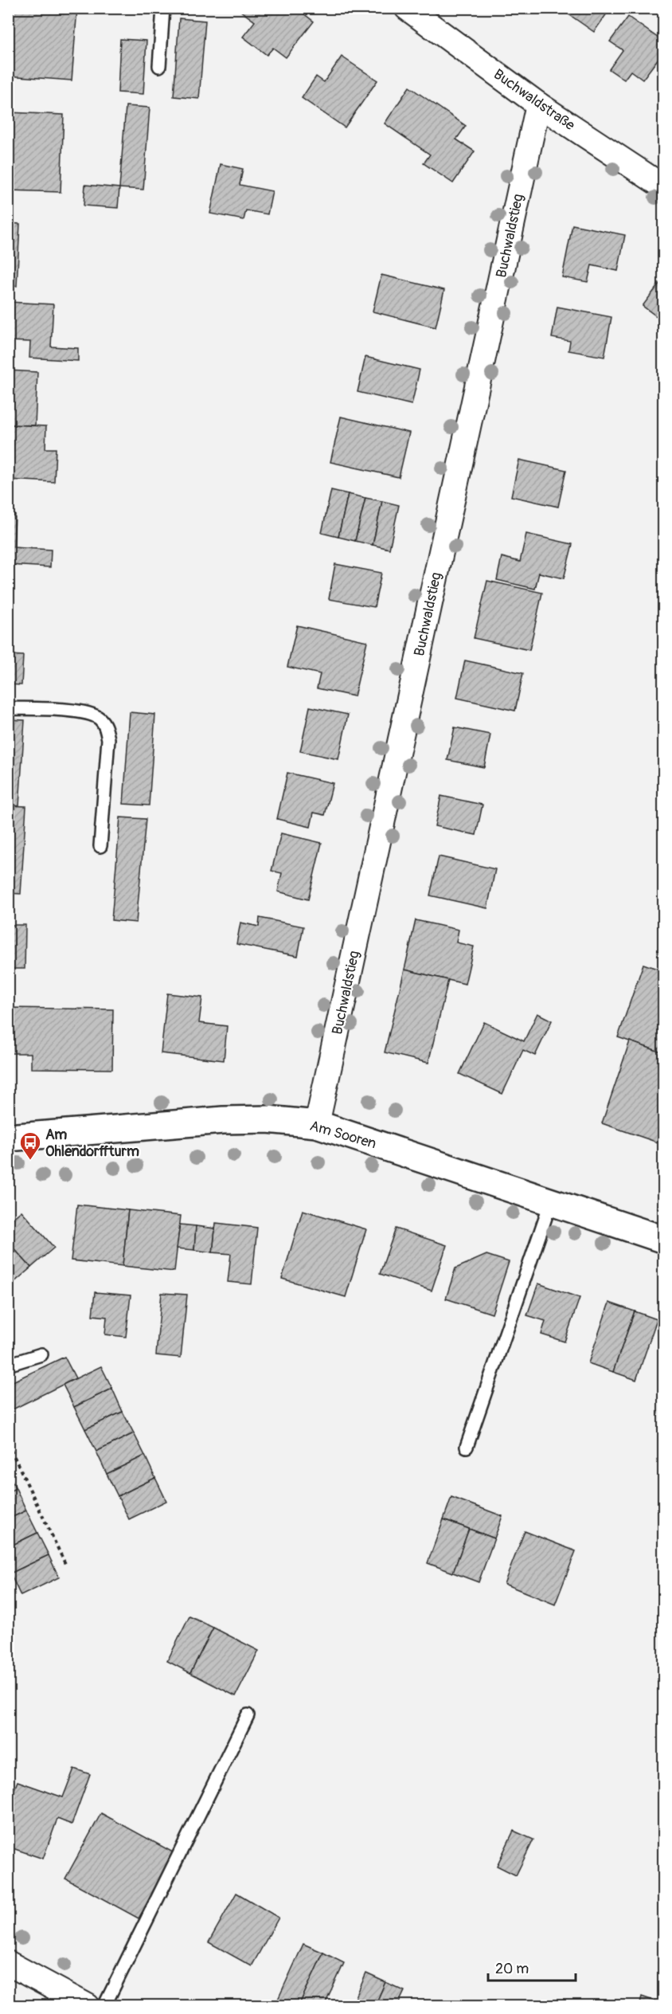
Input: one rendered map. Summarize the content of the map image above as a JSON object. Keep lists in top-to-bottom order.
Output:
{
  "streets": {
    "street": ["Buchwaldstraße", "Buchwaldstieg", "Am Sooren"]
  },
  "crossings": [
    ["Buchwaldstraße", "Buchwaldstieg"],
    ["Buchwaldstieg", "Am Sooren"]
  ],
  "places": {
    "bus stop": ["Am Ohlendorffturm"]
  },
  "scale_bar": "20 m"
}
